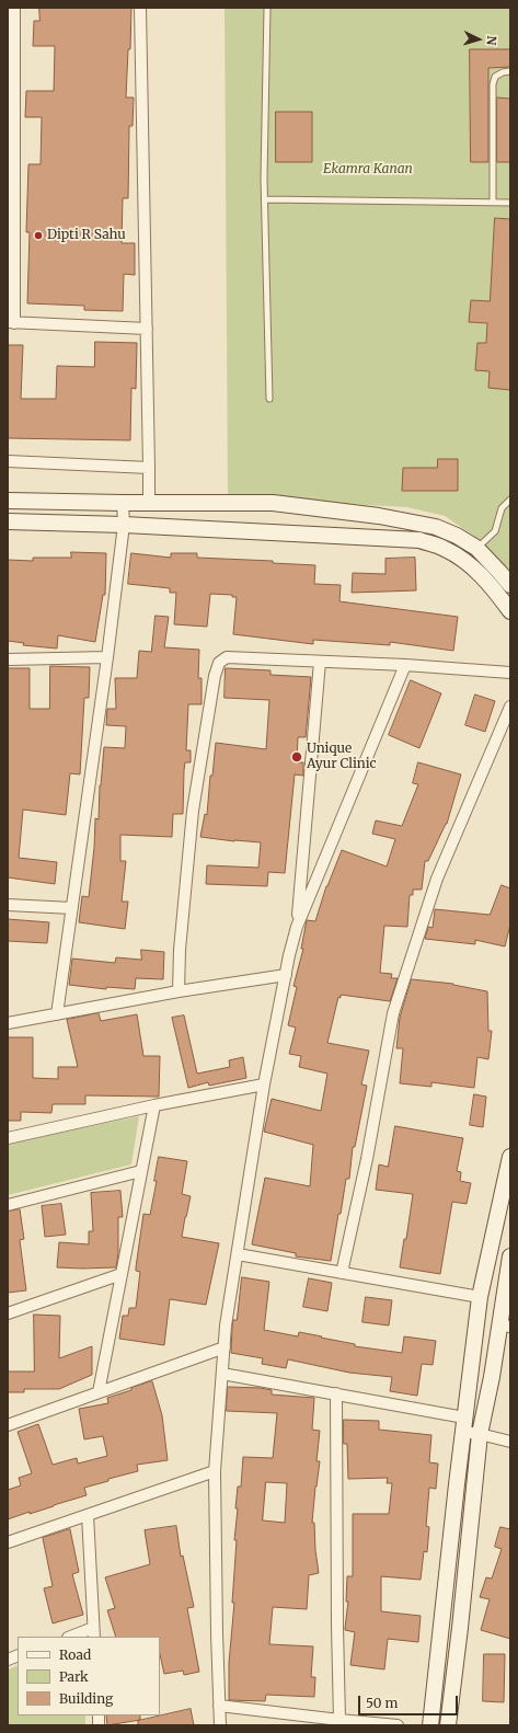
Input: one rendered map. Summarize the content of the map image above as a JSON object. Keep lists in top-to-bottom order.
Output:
{
  "parks": ["Ekamra Kanan"],
  "places": ["Dipti R Sahu", "Unique Ayur Clinic"],
  "legend": ["Road", "Park", "Building"],
  "scale_bar": "50 m",
  "north": "right"
}
